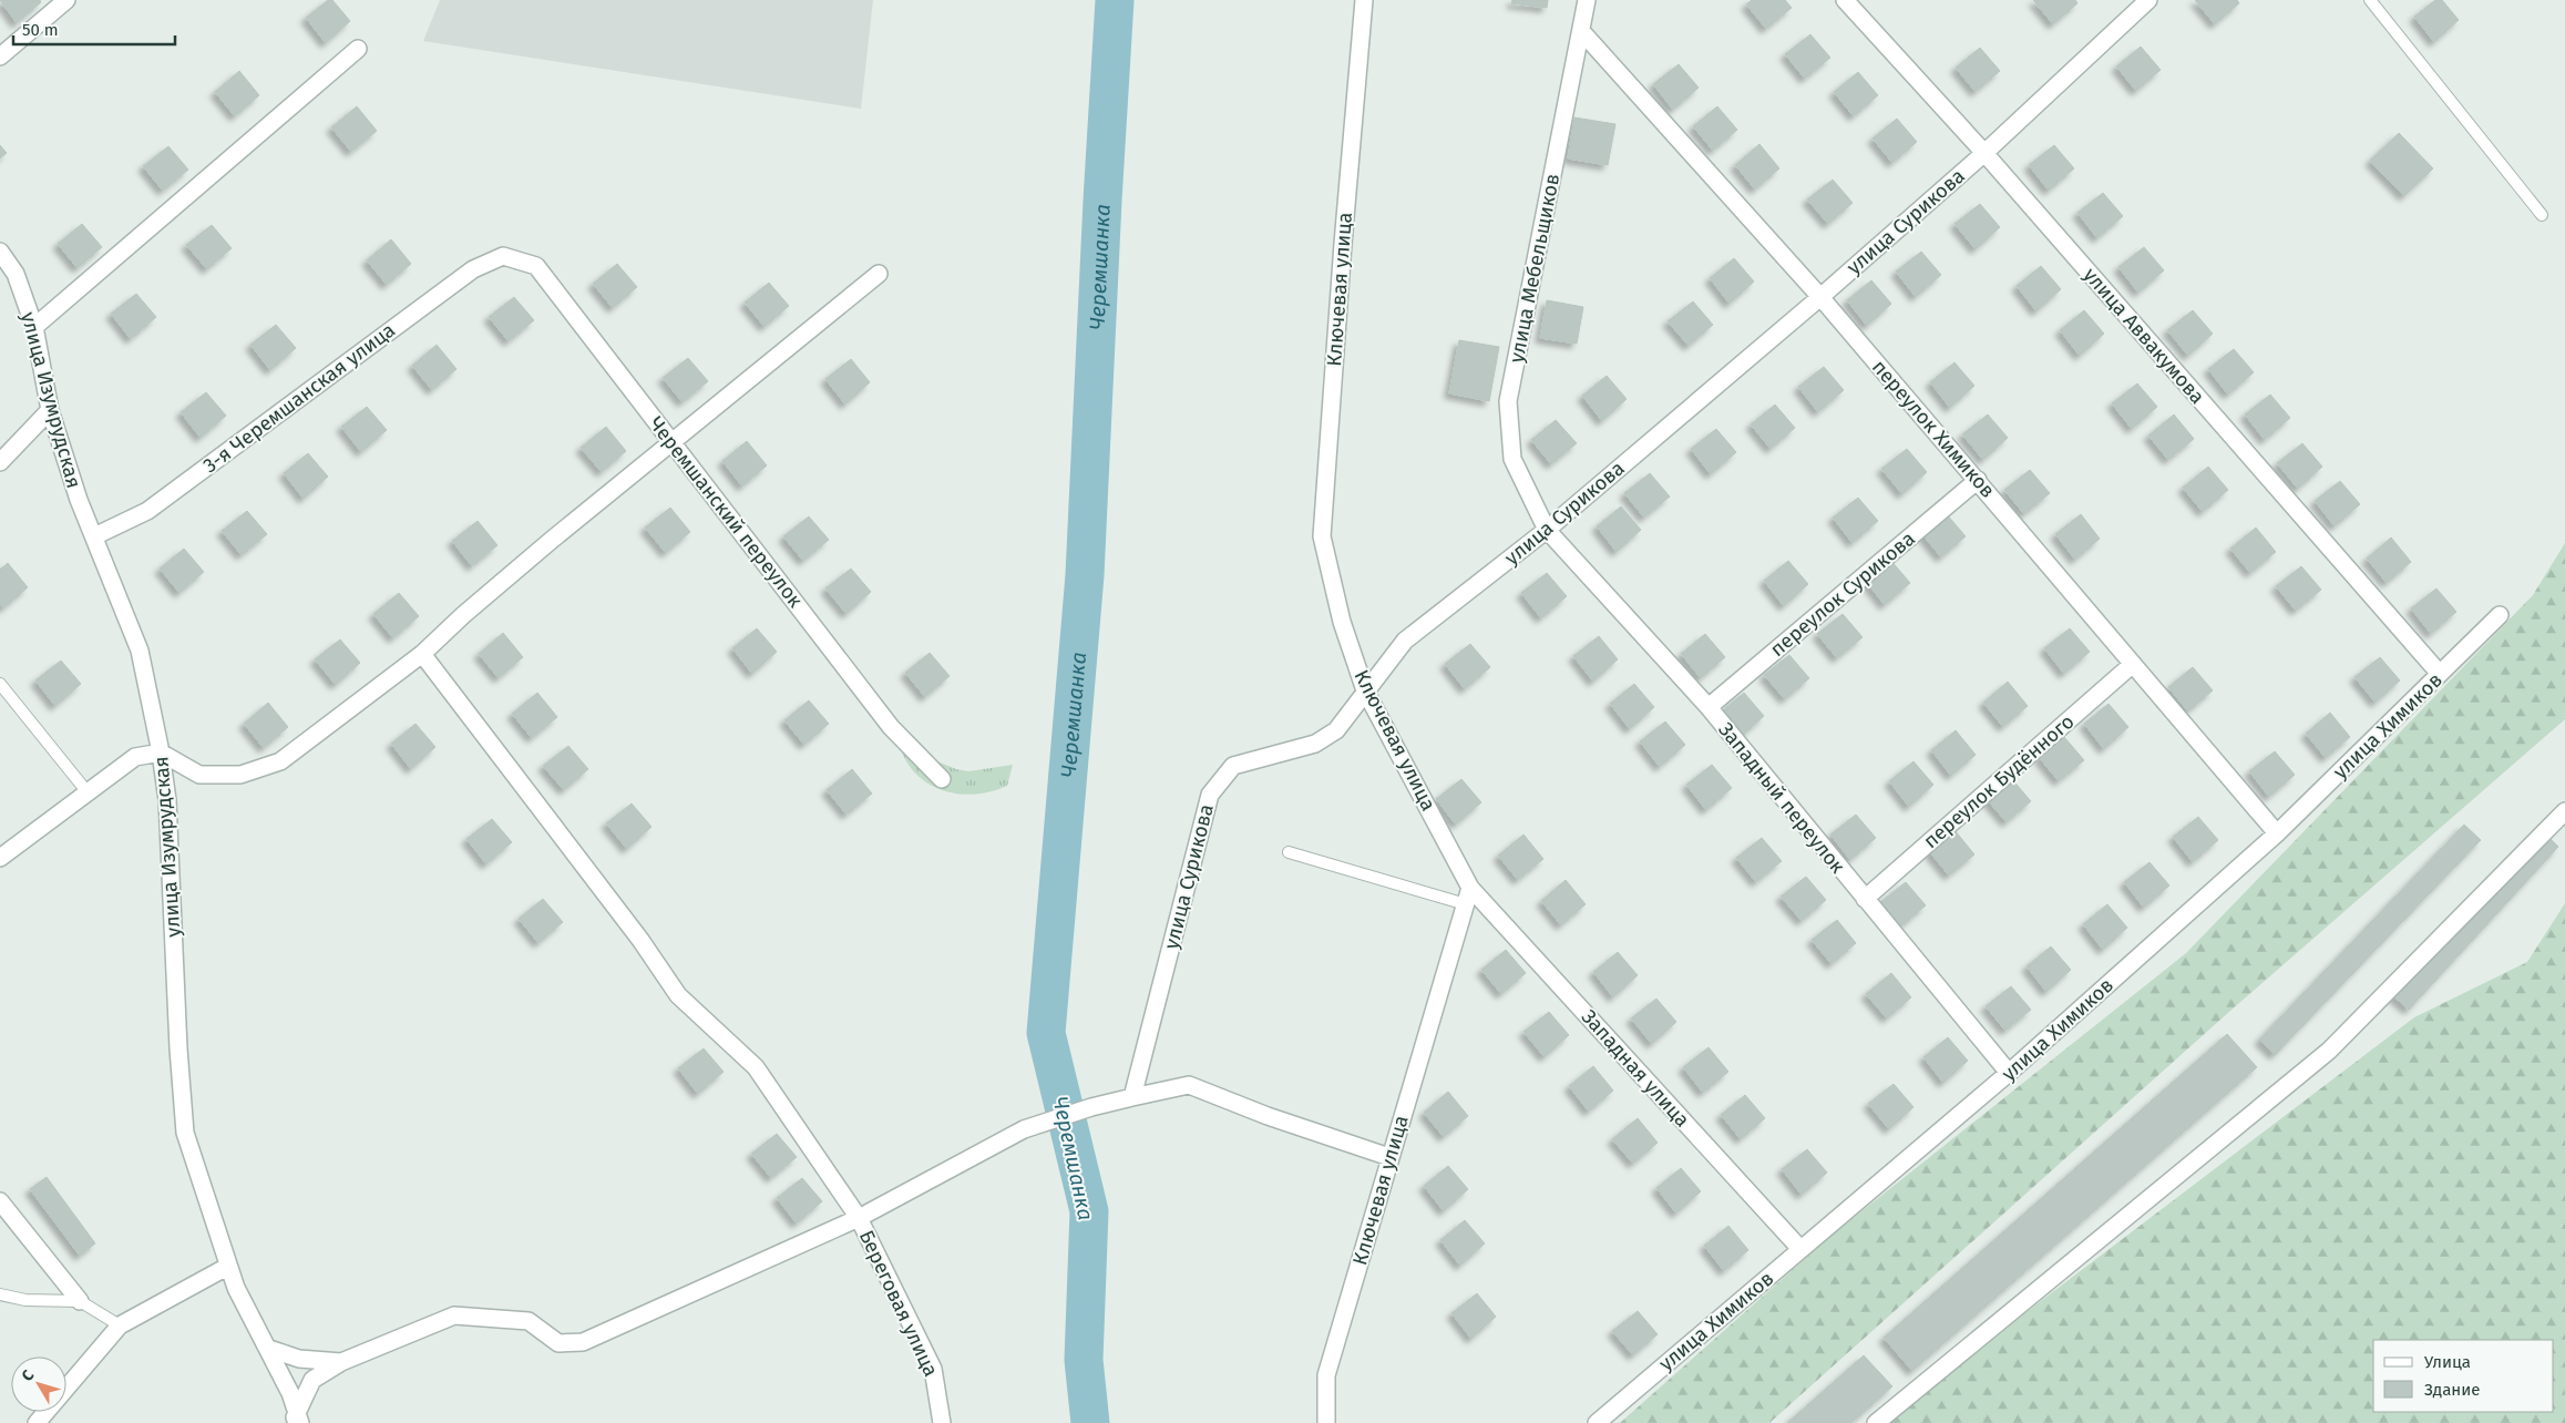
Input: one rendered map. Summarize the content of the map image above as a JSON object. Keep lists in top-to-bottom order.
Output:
{
  "streets": {
    "street": [
      "улица Сурикова",
      "улица Мебельщиков",
      "Ключевая улица",
      "улица Аввакумова",
      "3-я Черемшанская улица",
      "улица Изумрудская",
      "переулок Химиков",
      "Черемшанский переулок",
      "переулок Сурикова",
      "улица Химиков",
      "переулок Будённого",
      "Западный переулок",
      "Западная улица",
      "Береговая улица"
    ]
  },
  "crossings": [
    ["улица Сурикова", "улица Мебельщиков"],
    ["улица Сурикова", "Ключевая улица"],
    ["улица Сурикова", "улица Аввакумова"],
    ["улица Сурикова", "переулок Химиков"],
    ["улица Сурикова", "Западный переулок"],
    ["улица Мебельщиков", "переулок Химиков"],
    ["улица Мебельщиков", "Западный переулок"],
    ["Ключевая улица", "Западная улица"],
    ["улица Аввакумова", "улица Химиков"],
    ["3-я Черемшанская улица", "улица Изумрудская"],
    ["3-я Черемшанская улица", "Черемшанский переулок"],
    ["переулок Химиков", "переулок Сурикова"],
    ["переулок Химиков", "улица Химиков"],
    ["переулок Химиков", "переулок Будённого"],
    ["переулок Сурикова", "Западный переулок"],
    ["улица Химиков", "Западный переулок"],
    ["улица Химиков", "Западная улица"],
    ["переулок Будённого", "Западный переулок"]
  ],
  "water": ["Черемшанка"],
  "legend": ["Улица", "Здание"],
  "scale_bar": "50 m",
  "north": "top left"
}
